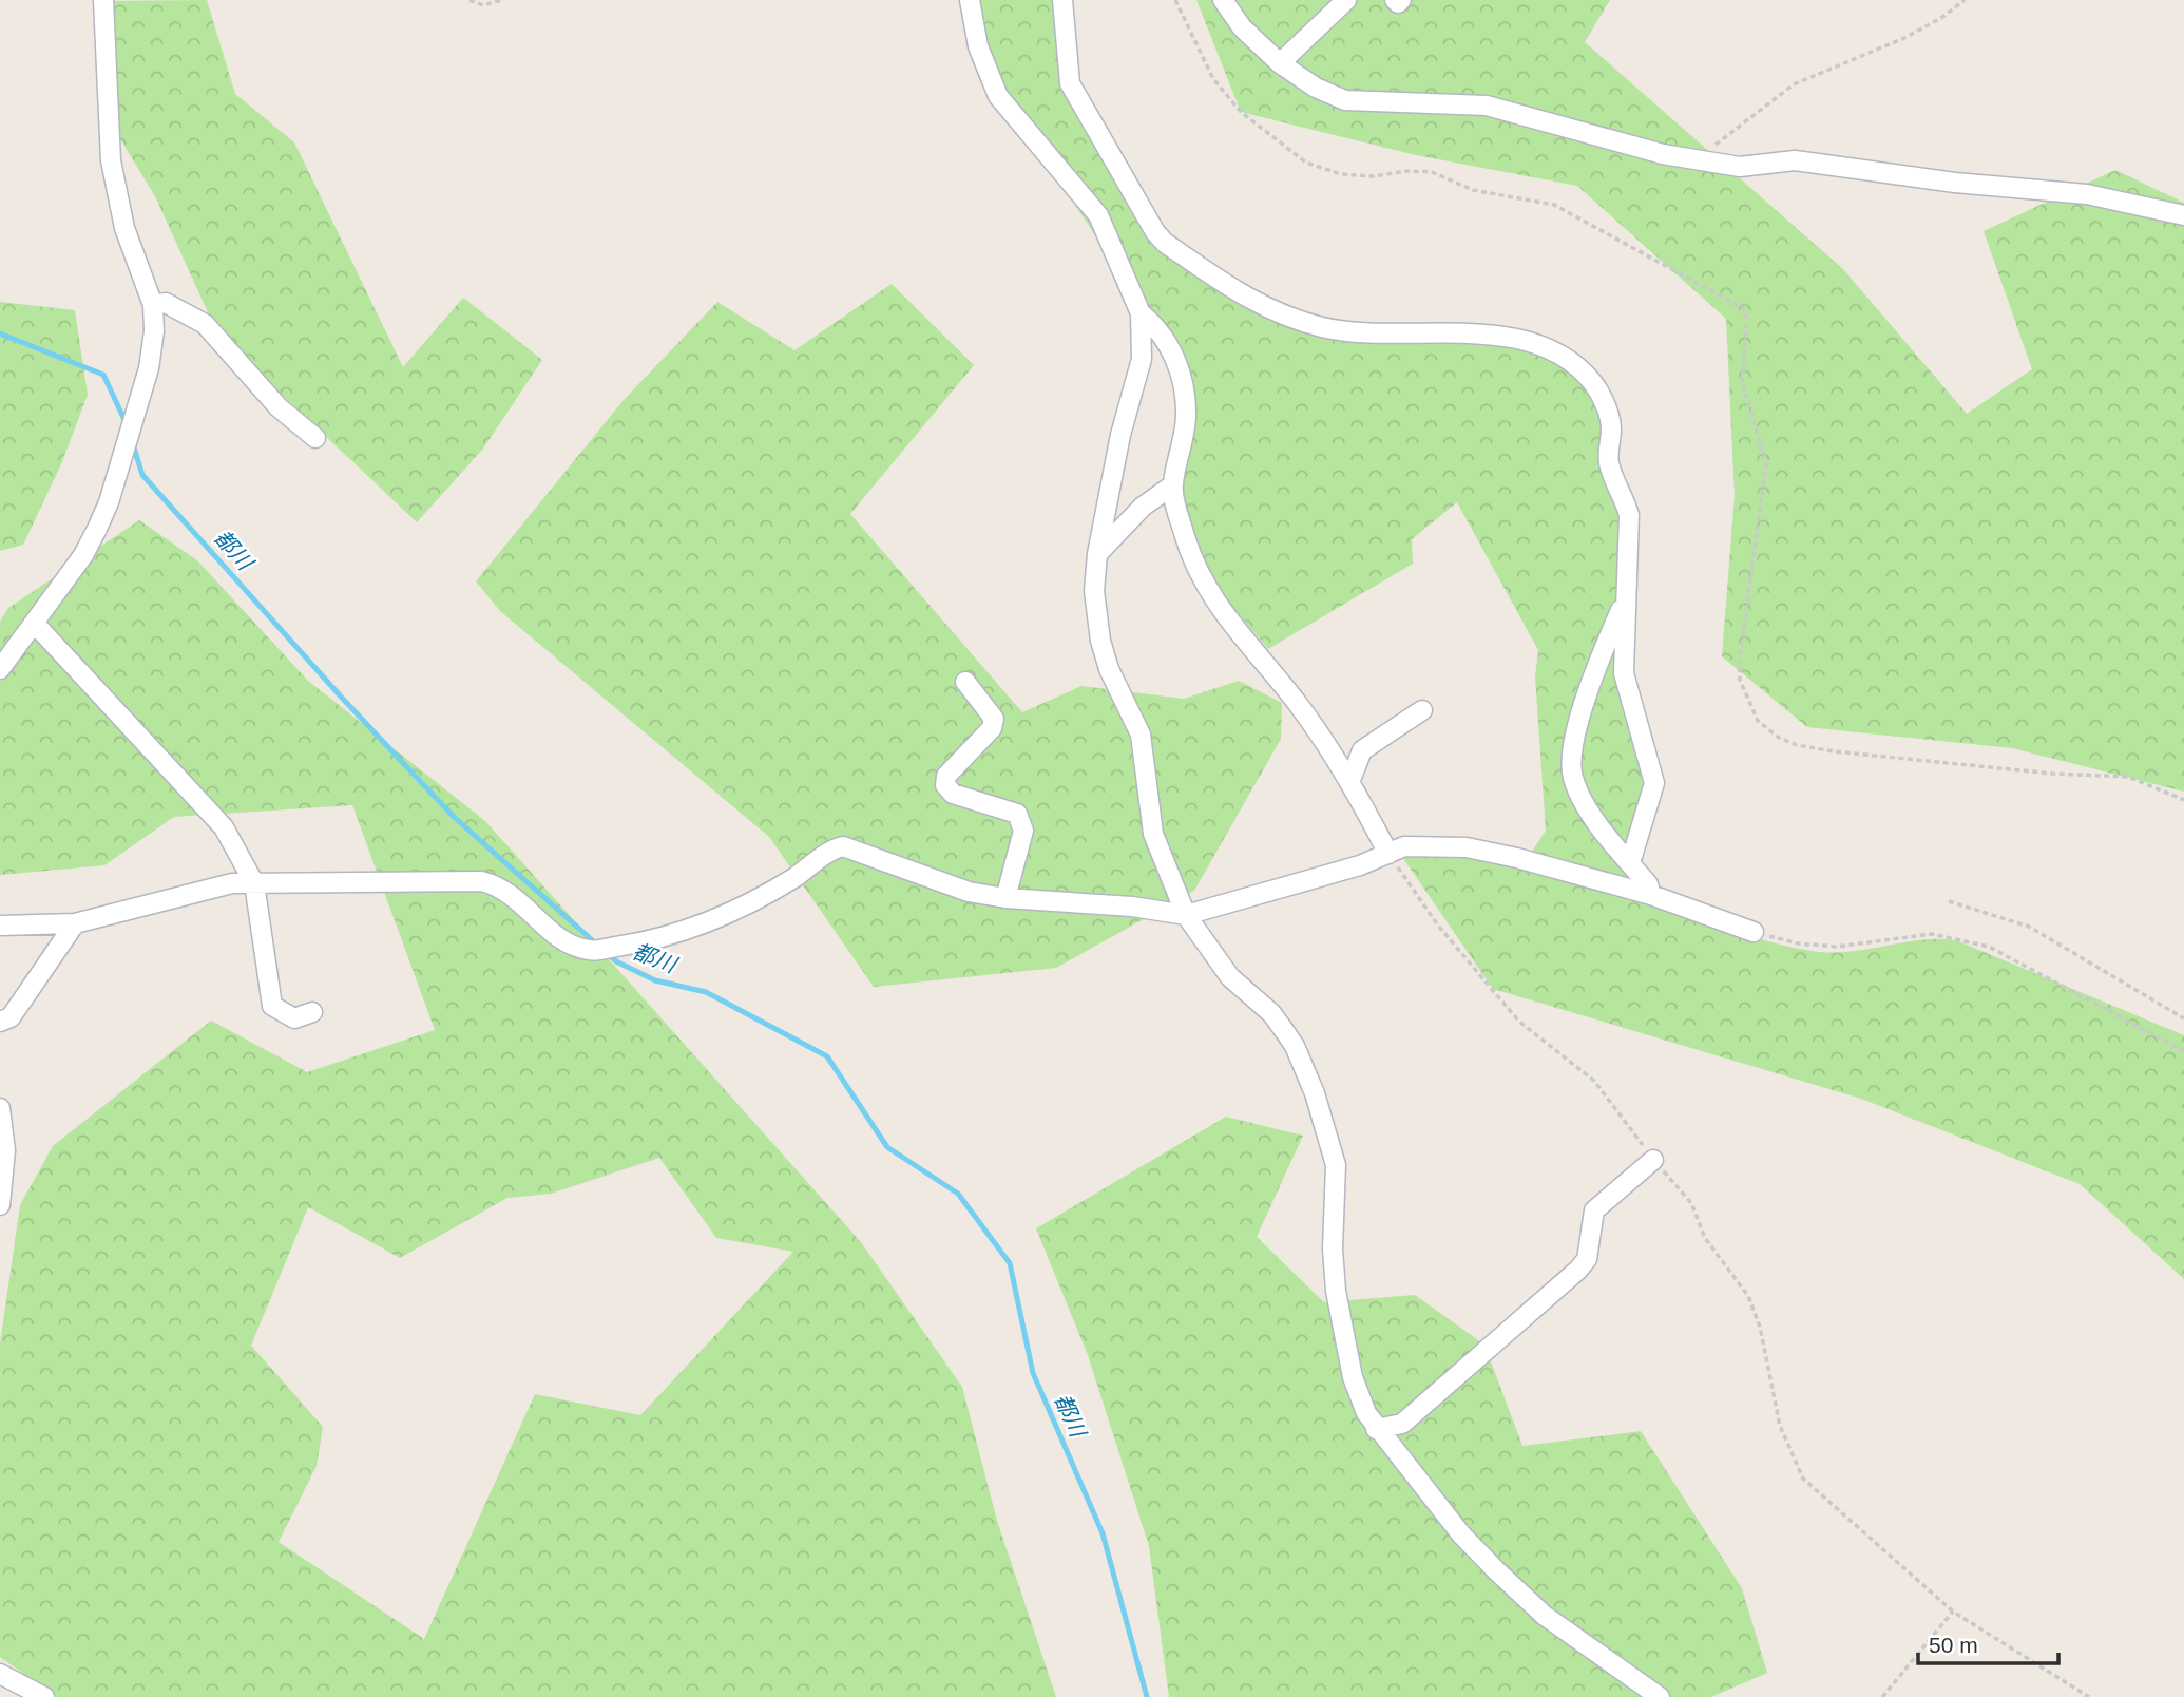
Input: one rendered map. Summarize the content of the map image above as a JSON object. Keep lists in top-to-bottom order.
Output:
{
  "water": ["都川"],
  "scale_bar": "50 m"
}
